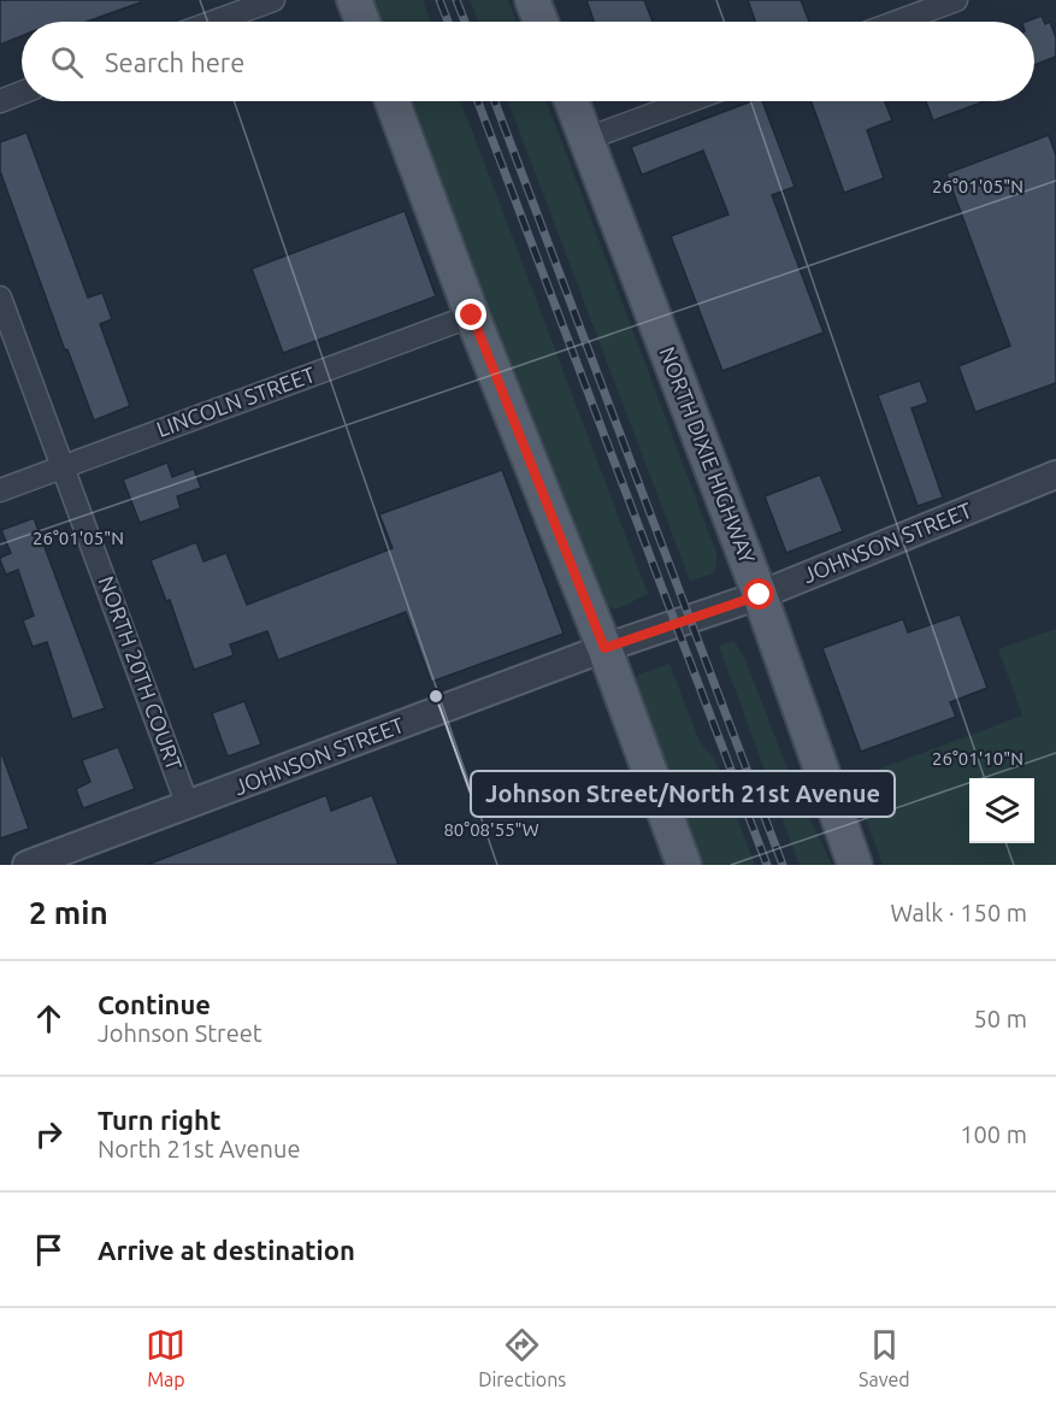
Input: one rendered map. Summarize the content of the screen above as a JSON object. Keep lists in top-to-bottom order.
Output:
{
  "streets": {
    "main road": ["NORTH DIXIE HIGHWAY"],
    "street": ["LINCOLN STREET", "JOHNSON STREET", "NORTH 20TH COURT"]
  },
  "crossings": [
    ["LINCOLN STREET", "NORTH 20TH COURT"],
    ["NORTH DIXIE HIGHWAY", "JOHNSON STREET"],
    ["JOHNSON STREET", "NORTH 20TH COURT"]
  ],
  "places": ["Johnson Street/North 21st Avenue"],
  "page": {
    "search": "Search here",
    "heading": ["2 min", "Walk · 150 m"],
    "list": [
      ["Continue", "Johnson Street", "50 m"],
      ["Turn right", "North 21st Avenue", "100 m"],
      "Arrive at destination"
    ],
    "nav": ["Map", "Directions", "Saved"]
  },
  "coordinates": ["26°01'05\"N", "26°01'10\"N", "80°08'55\"W"]
}
